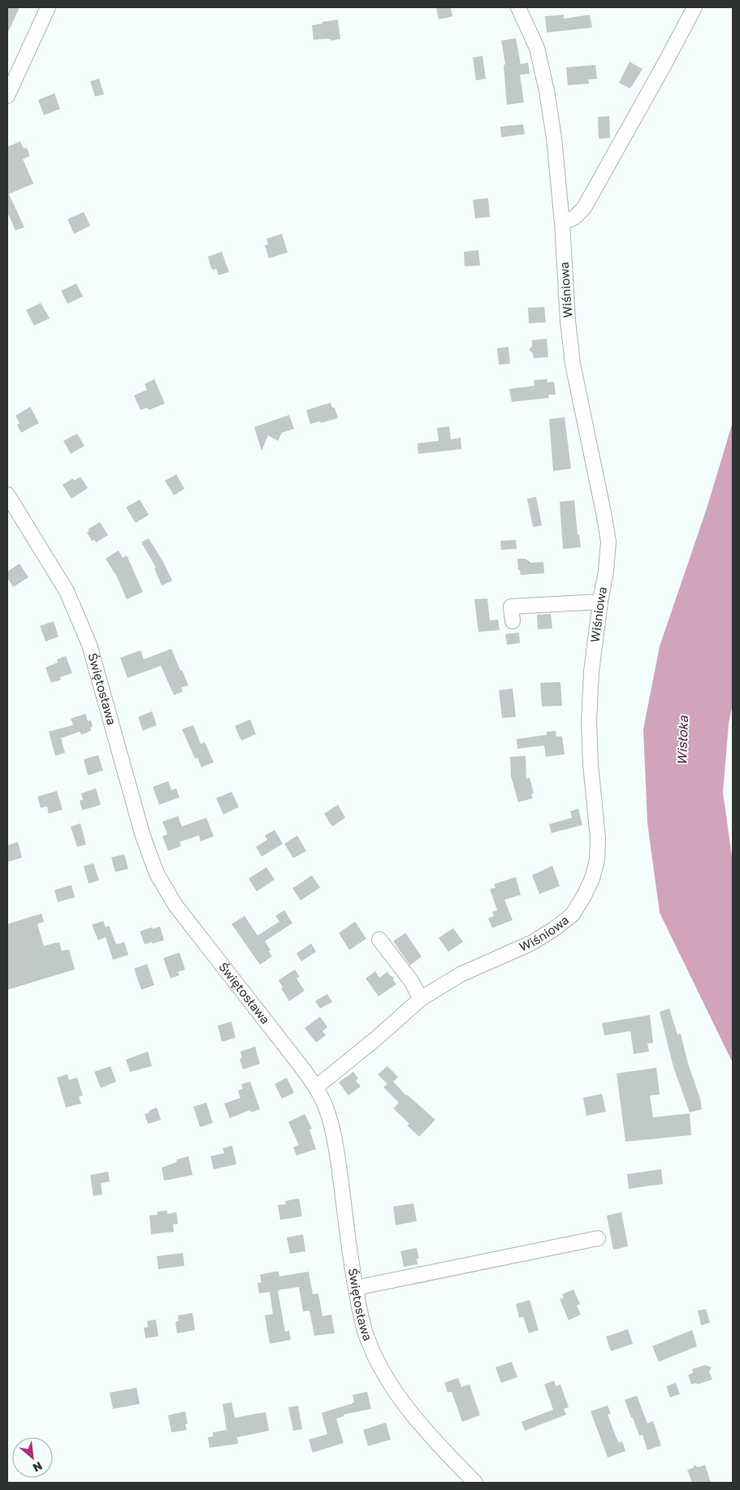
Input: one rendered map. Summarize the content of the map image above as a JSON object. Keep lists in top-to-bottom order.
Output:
{
  "streets": {
    "street": ["Wiśniowa", "Świętosława"]
  },
  "crossings": [
    ["Wiśniowa", "Świętosława"]
  ],
  "water": ["Wisłoka"],
  "north": "bottom right"
}
